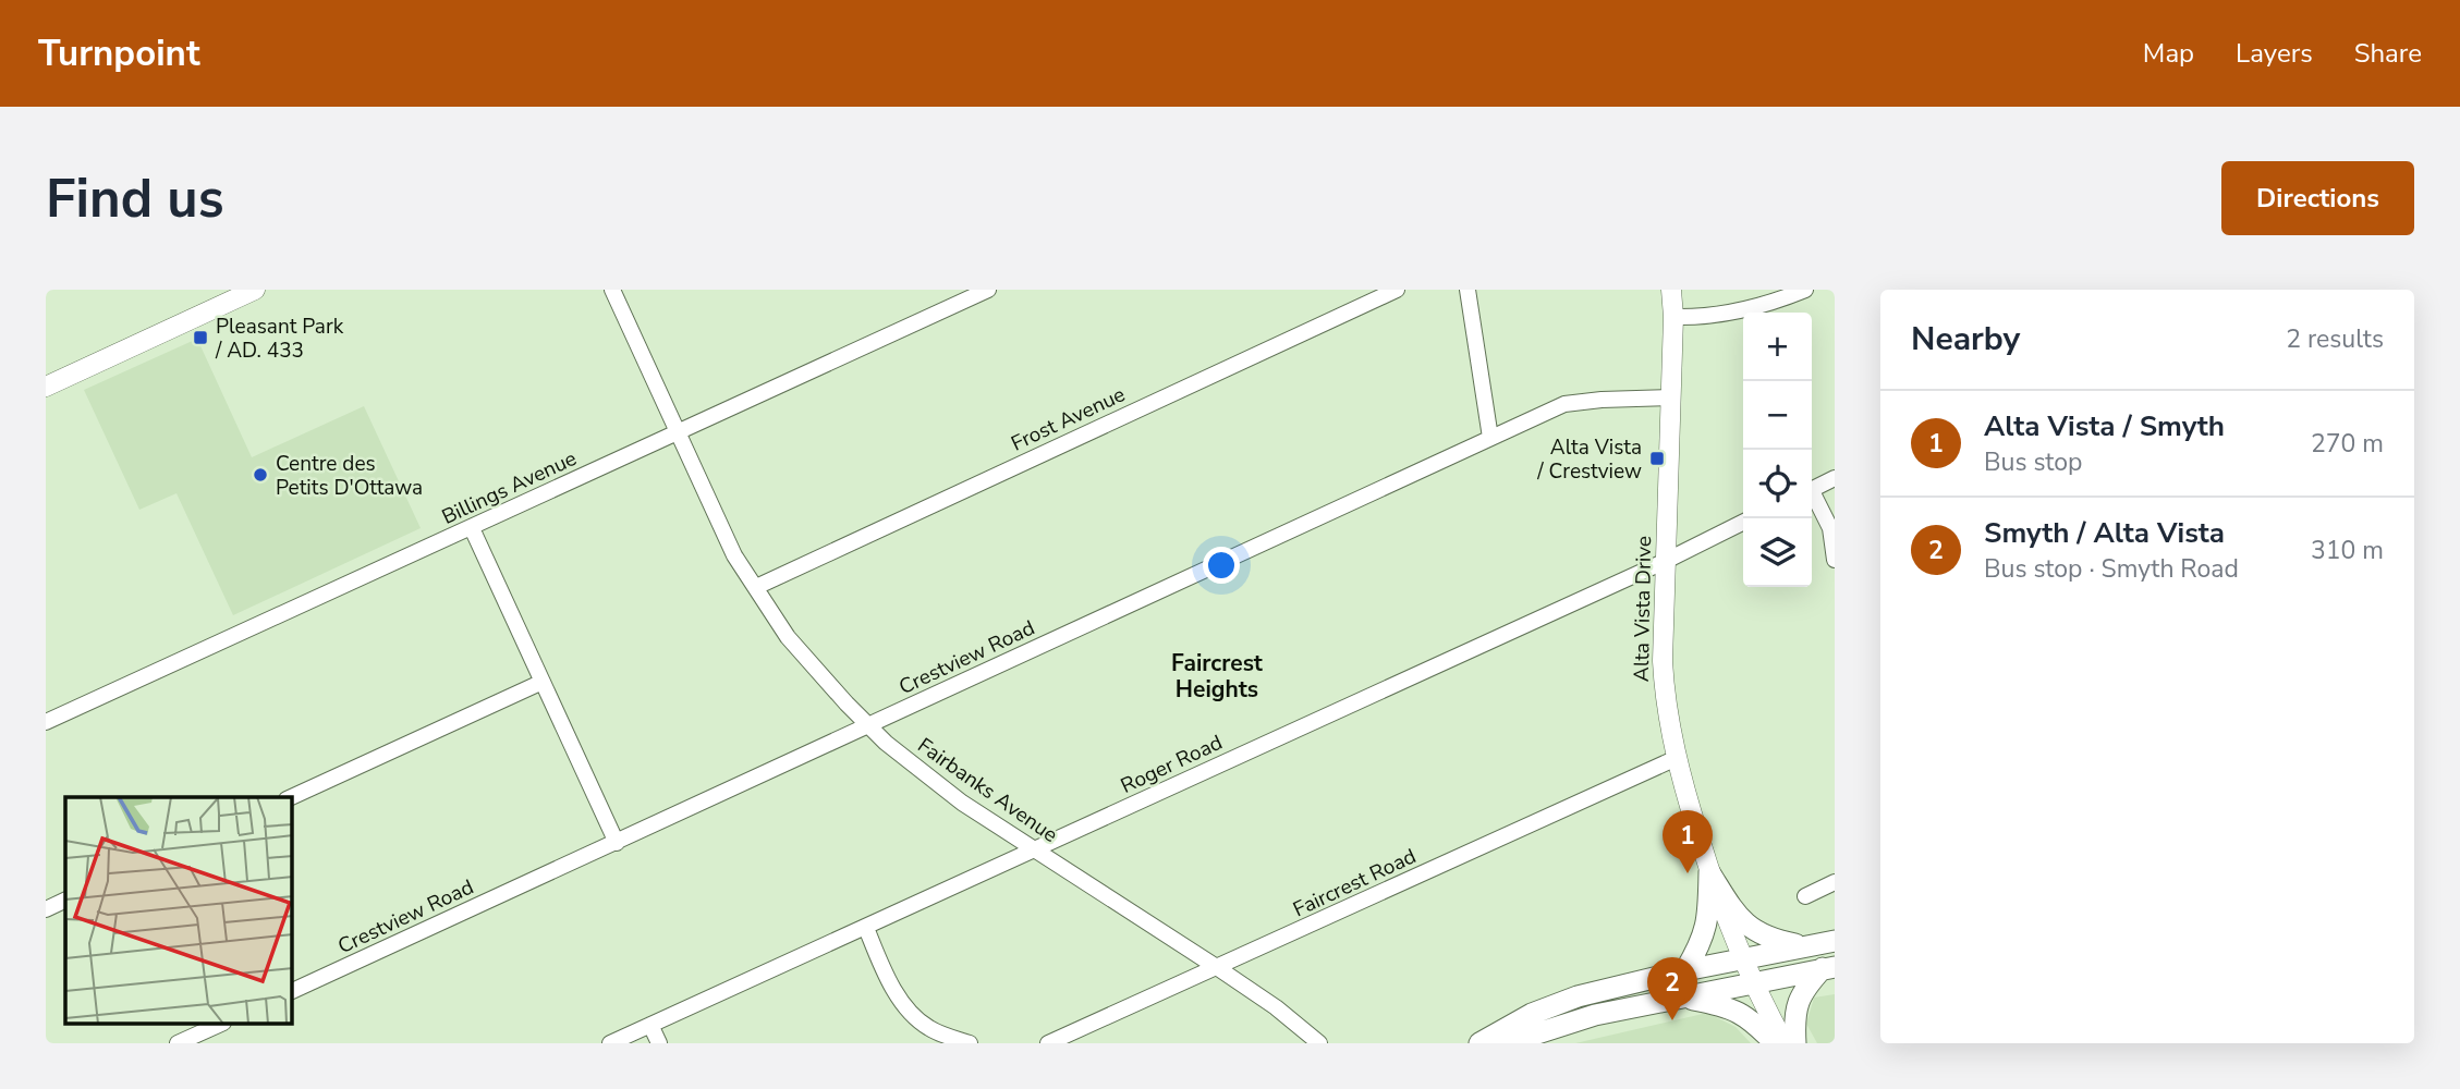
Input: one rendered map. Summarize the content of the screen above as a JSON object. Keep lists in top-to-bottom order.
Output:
{
  "streets": {
    "street": [
      "Frost Avenue",
      "Billings Avenue",
      "Alta Vista Drive",
      "Crestview Road",
      "Roger Road",
      "Fairbanks Avenue",
      "Faircrest Road"
    ]
  },
  "crossings": [
    ["Frost Avenue", "Fairbanks Avenue"],
    ["Billings Avenue", "Fairbanks Avenue"],
    ["Alta Vista Drive", "Crestview Road"],
    ["Alta Vista Drive", "Roger Road"],
    ["Alta Vista Drive", "Faircrest Road"],
    ["Crestview Road", "Fairbanks Avenue"],
    ["Roger Road", "Fairbanks Avenue"],
    ["Fairbanks Avenue", "Faircrest Road"]
  ],
  "districts": ["Faircrest Heights"],
  "places": {
    "transit": ["Pleasant Park / AD. 433", "Alta Vista / Crestview"],
    "other": ["Centre des Petits D'Ottawa"]
  },
  "page": {
    "header": "Turnpoint",
    "nav": ["Map", "Layers", "Share"],
    "buttons": "Directions",
    "title": "Find us",
    "heading": ["Nearby", "2 results"],
    "map_buttons": ["+", "−"],
    "list": [
      {
        "mark": "1",
        "name": "Alta Vista / Smyth",
        "note": "Bus stop",
        "value": "270 m"
      },
      {
        "mark": "2",
        "name": "Smyth / Alta Vista",
        "note": "Bus stop · Smyth Road",
        "value": "310 m"
      }
    ],
    "pins": ["1", "2"]
  }
}
